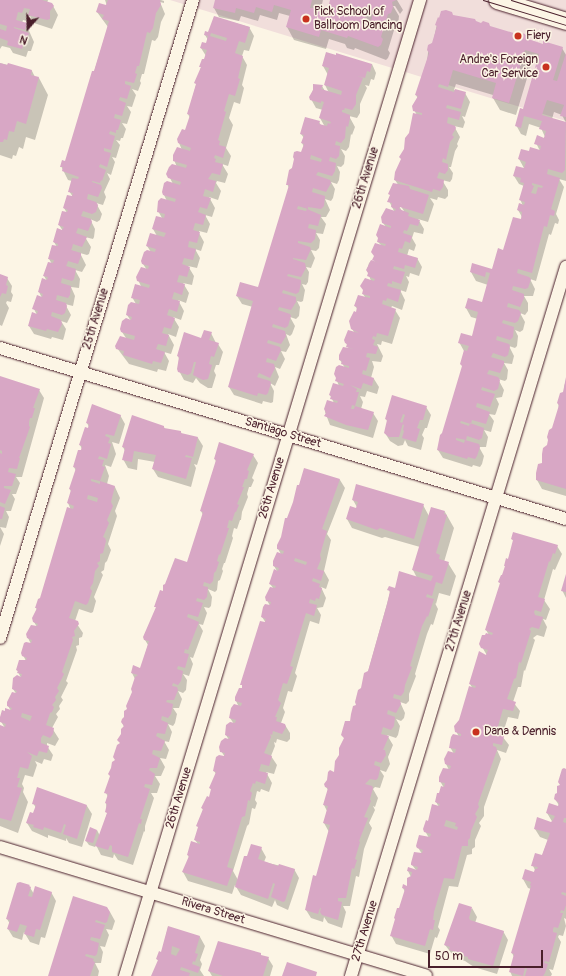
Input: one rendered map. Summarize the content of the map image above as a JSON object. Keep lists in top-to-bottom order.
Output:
{
  "streets": {
    "street": [
      "26th Avenue",
      "25th Avenue",
      "Santiago Street",
      "27th Avenue",
      "Rivera Street"
    ]
  },
  "crossings": [
    ["26th Avenue", "Santiago Street"],
    ["26th Avenue", "Rivera Street"],
    ["25th Avenue", "Santiago Street"],
    ["Santiago Street", "27th Avenue"],
    ["27th Avenue", "Rivera Street"]
  ],
  "places": [
    "Pick School of Ballroom Dancing",
    "Fiery",
    "Andre's Foreign Car Service",
    "Dana & Dennis"
  ],
  "scale_bar": "50 m",
  "north": "bottom"
}
